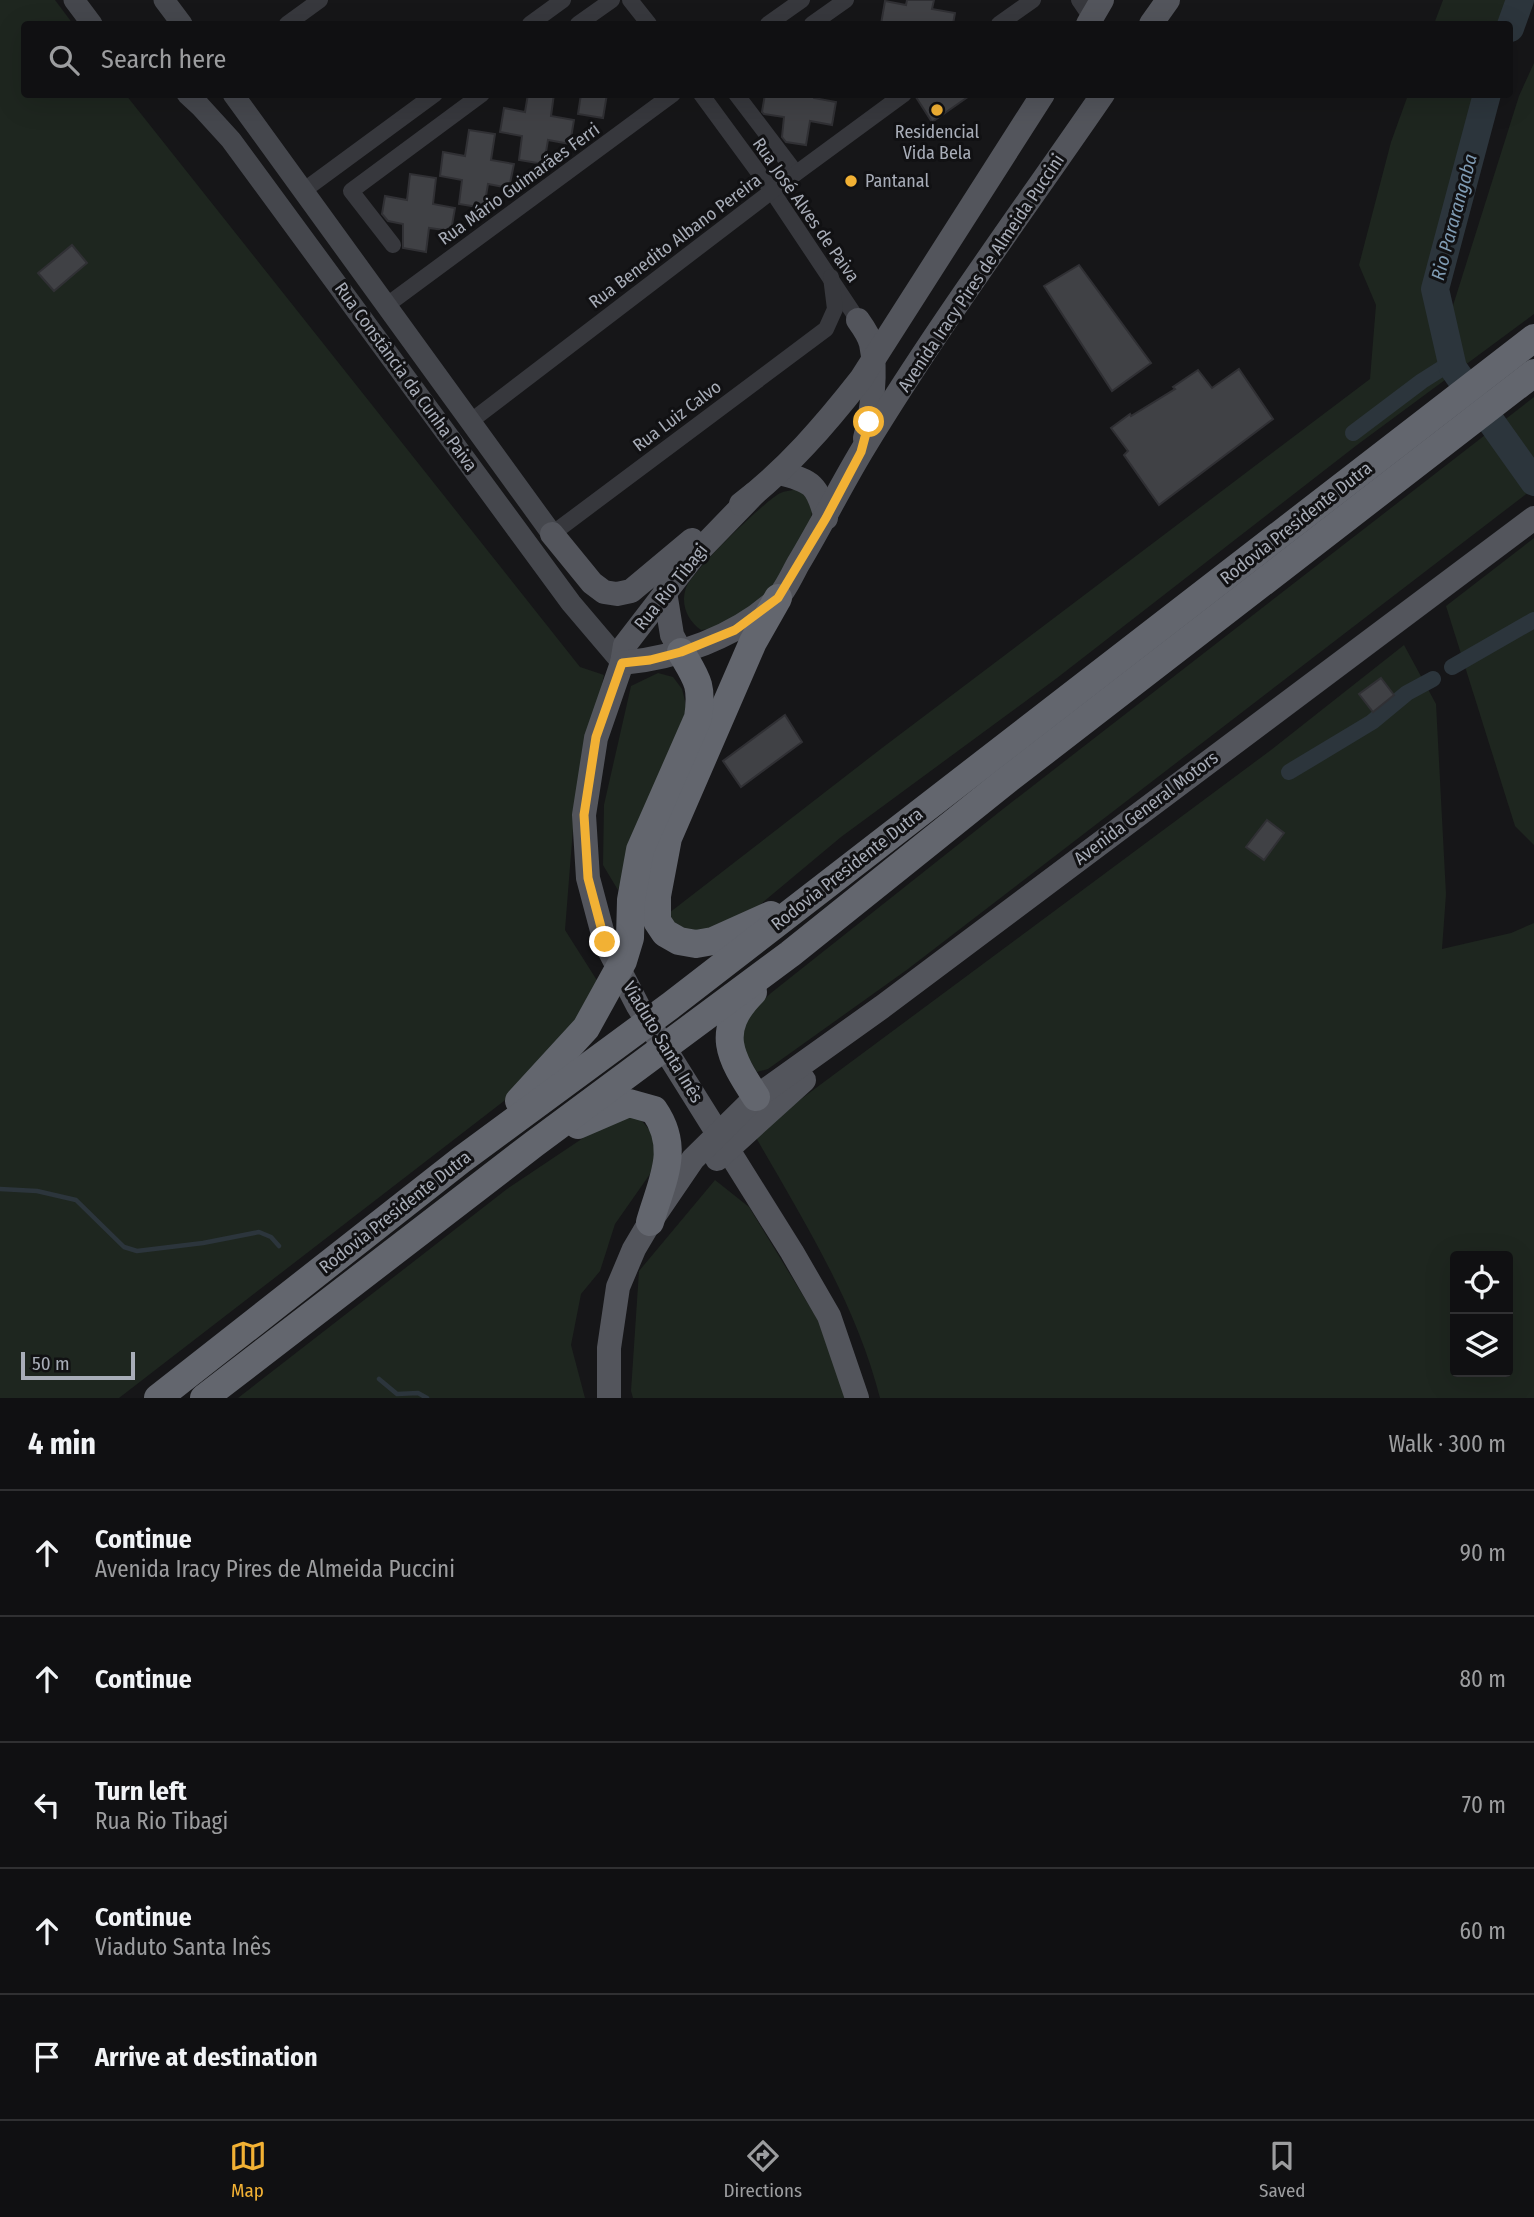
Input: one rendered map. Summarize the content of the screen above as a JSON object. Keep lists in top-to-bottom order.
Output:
{
  "streets": {
    "highway": ["Rodovia Presidente Dutra"],
    "main road": [
      "Avenida Iracy Pires de Almeida Puccini",
      "Rua Rio Tibagi",
      "Avenida General Motors",
      "Viaduto Santa Inês"
    ],
    "street": [
      "Rua Mário Guimarães Ferri",
      "Rua José Alves de Paiva",
      "Rua Benedito Albano Pereira",
      "Rua Constância da Cunha Paiva",
      "Rua Luiz Calvo"
    ]
  },
  "crossings": [
    ["Rua Mário Guimarães Ferri", "Rua Constância da Cunha Paiva"],
    ["Rua José Alves de Paiva", "Rua Benedito Albano Pereira"],
    ["Rua José Alves de Paiva", "Rua Luiz Calvo"],
    ["Rua Benedito Albano Pereira", "Rua Constância da Cunha Paiva"],
    ["Rua Constância da Cunha Paiva", "Rua Luiz Calvo"],
    ["Rua Constância da Cunha Paiva", "Rua Rio Tibagi"],
    ["Rua Rio Tibagi", "Viaduto Santa Inês"]
  ],
  "water": ["Rio Pararangaba"],
  "places": ["Residencial Vida Bela", "Pantanal"],
  "scale_bar": "50 m",
  "page": {
    "search": "Search here",
    "scale": "50 m",
    "heading": ["4 min", "Walk · 300 m"],
    "list": [
      ["Continue", "Avenida Iracy Pires de Almeida Puccini", "90 m"],
      ["Continue", "80 m"],
      ["Turn left", "Rua Rio Tibagi", "70 m"],
      ["Continue", "Viaduto Santa Inês", "60 m"],
      "Arrive at destination"
    ],
    "nav": ["Map", "Directions", "Saved"]
  }
}
